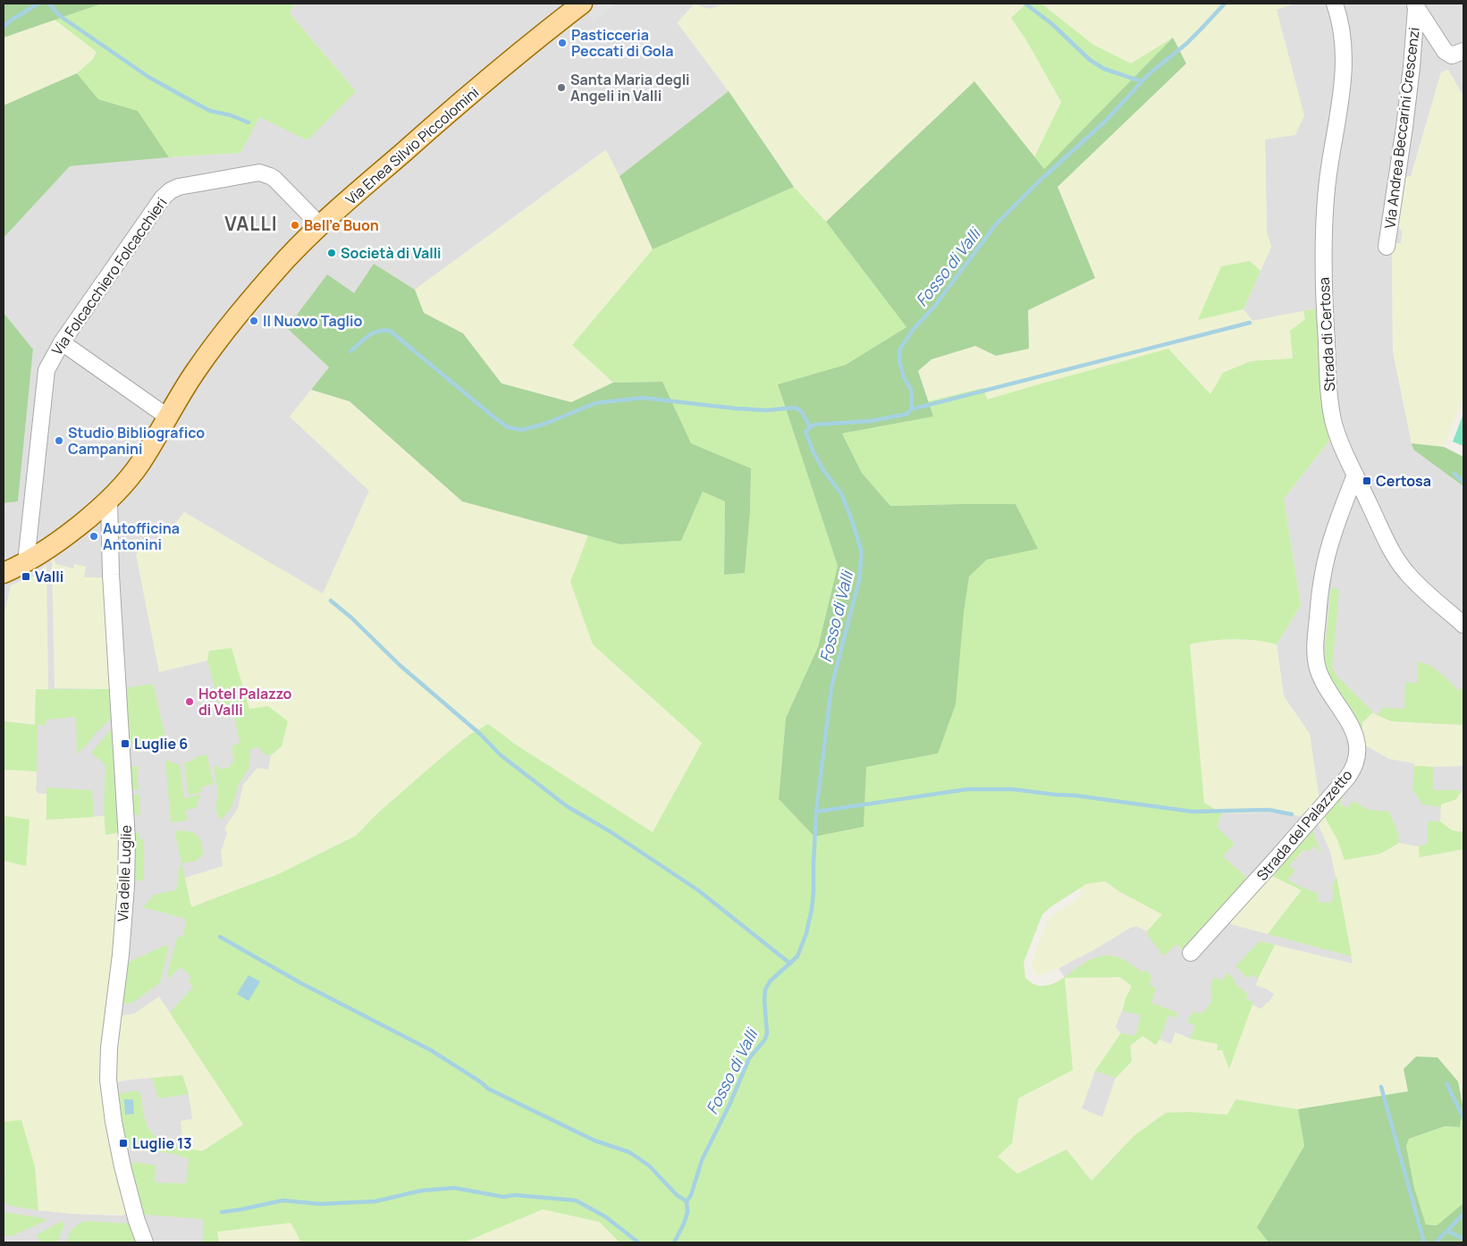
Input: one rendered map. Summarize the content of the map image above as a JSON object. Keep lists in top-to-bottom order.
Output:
{
  "streets": {
    "main road": ["Via Enea Silvio Piccolomini"],
    "street": [
      "Via Andrea Beccarini Crescenzi",
      "Via Folcacchiero Folcacchieri",
      "Strada di Certosa",
      "Strada del Palazzetto",
      "Via delle Luglie"
    ]
  },
  "crossings": [
    ["Via Enea Silvio Piccolomini", "Via Folcacchiero Folcacchieri"],
    ["Via Enea Silvio Piccolomini", "Via delle Luglie"],
    ["Strada di Certosa", "Strada del Palazzetto"]
  ],
  "districts": ["VALLI"],
  "water": ["Fosso di Valli"],
  "places": {
    "other": [
      "Pasticceria Peccati di Gola",
      "Santa Maria degli Angeli in Valli",
      "Bell'e Buon",
      "Società di Valli",
      "Il Nuovo Taglio",
      "Studio Bibliografico Campanini",
      "Autofficina Antonini",
      "Hotel Palazzo di Valli"
    ],
    "transit": [
      "Certosa",
      "Valli",
      "Luglie 6",
      "Luglie 13"
    ]
  }
}
